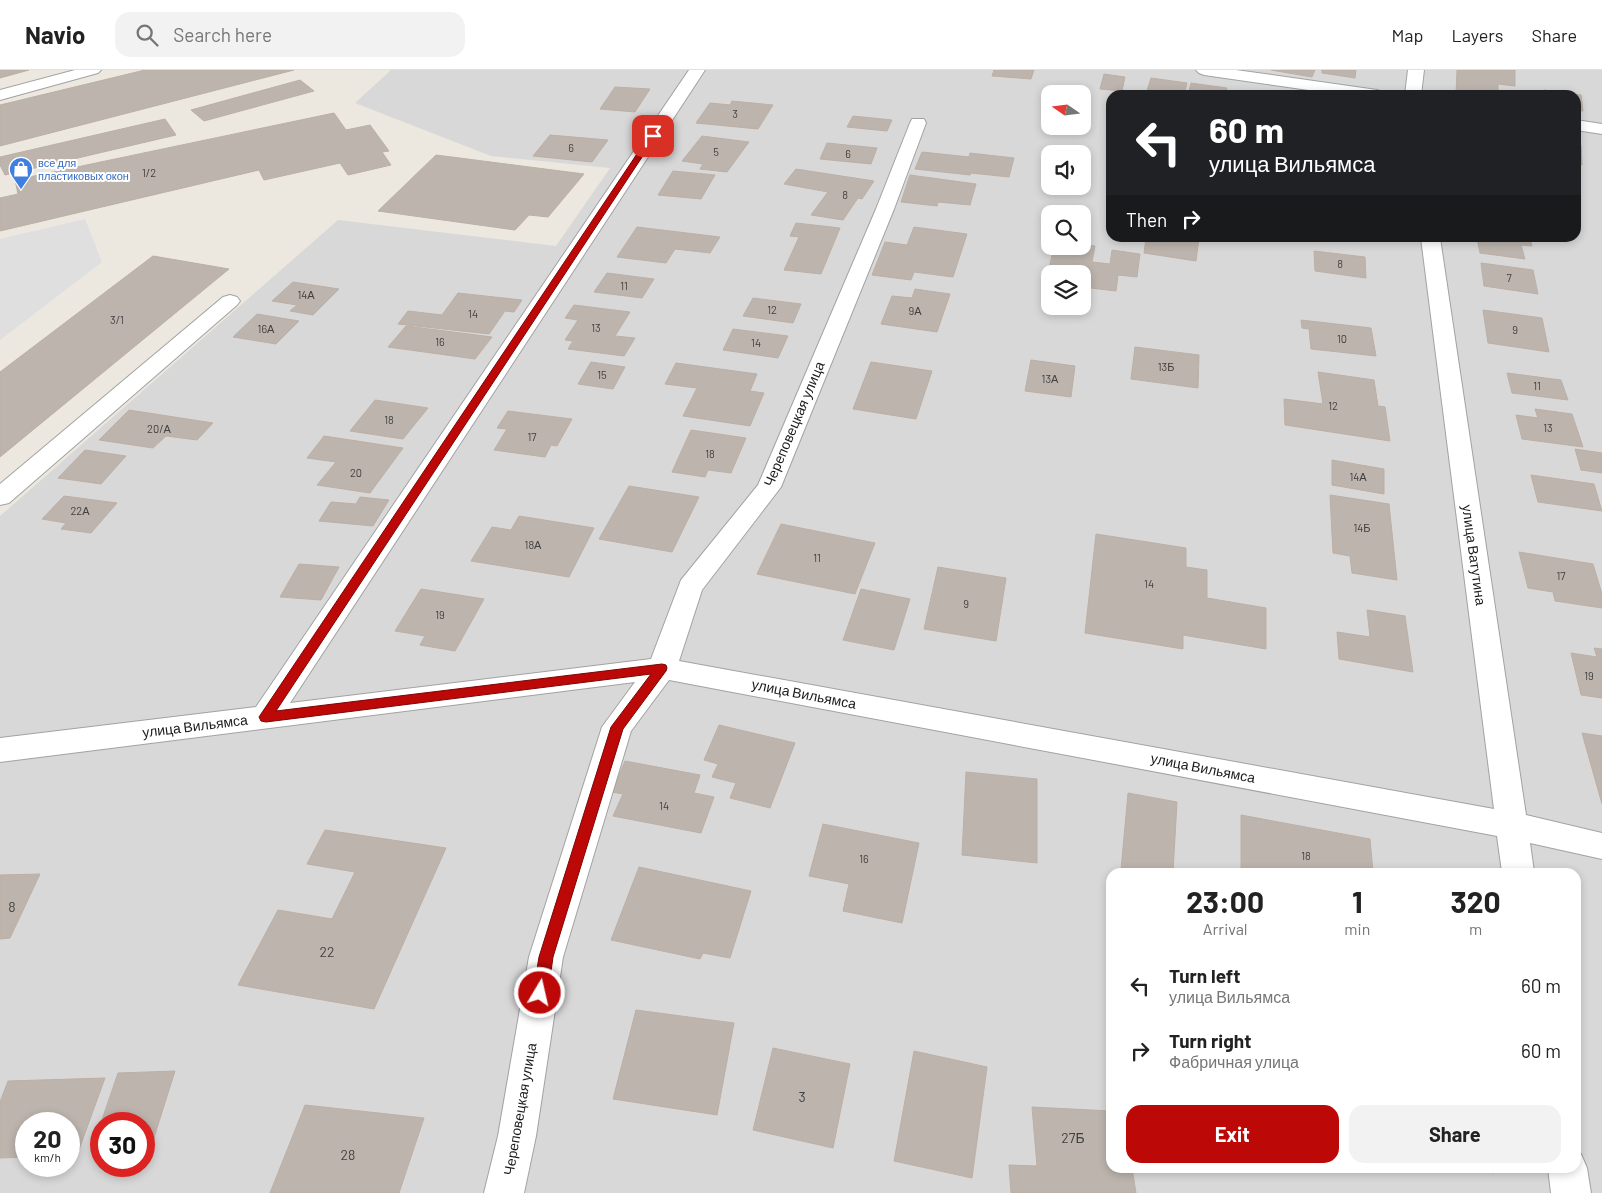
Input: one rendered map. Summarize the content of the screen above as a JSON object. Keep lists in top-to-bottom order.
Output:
{
  "streets": {
    "street": ["Череповецкая улица", "улица Ватутина", "улица Вильямса"]
  },
  "crossings": [
    ["Череповецкая улица", "улица Вильямса"],
    ["улица Ватутина", "улица Вильямса"]
  ],
  "places": {
    "shop": ["все для пластиковых окон"]
  },
  "house_numbers": [
    "3",
    "6",
    "5",
    "6",
    "1/2",
    "8",
    "8",
    "7",
    "11",
    "14А",
    "12",
    "9А",
    "14",
    "3/1",
    "13",
    "16А",
    "9",
    "10",
    "16",
    "14",
    "13Б",
    "15",
    "13А",
    "11",
    "12",
    "18",
    "13",
    "20/А",
    "17",
    "18",
    "20",
    "14А",
    "22А",
    "14Б",
    "18А",
    "11",
    "17",
    "14",
    "9",
    "19",
    "19",
    "14",
    "18",
    "16",
    "8",
    "22",
    "3",
    "27Б",
    "28"
  ],
  "north": "left",
  "page": {
    "header": "Navio",
    "search": "Search here",
    "nav": ["Map", "Layers", "Share"],
    "turn": ["60 m", "улица Вильямса"],
    "then": "Then",
    "eta": [
      "23:00",
      "Arrival",
      "1",
      "min",
      "320",
      "m"
    ],
    "list": [
      {
        "name": "Turn left",
        "note": "улица Вильямса",
        "value": "60 m"
      },
      {
        "name": "Turn right",
        "note": "Фабричная улица",
        "value": "60 m"
      }
    ],
    "buttons": ["Exit", "Share"],
    "speed": "20 km/h",
    "limit": "30"
  }
}
